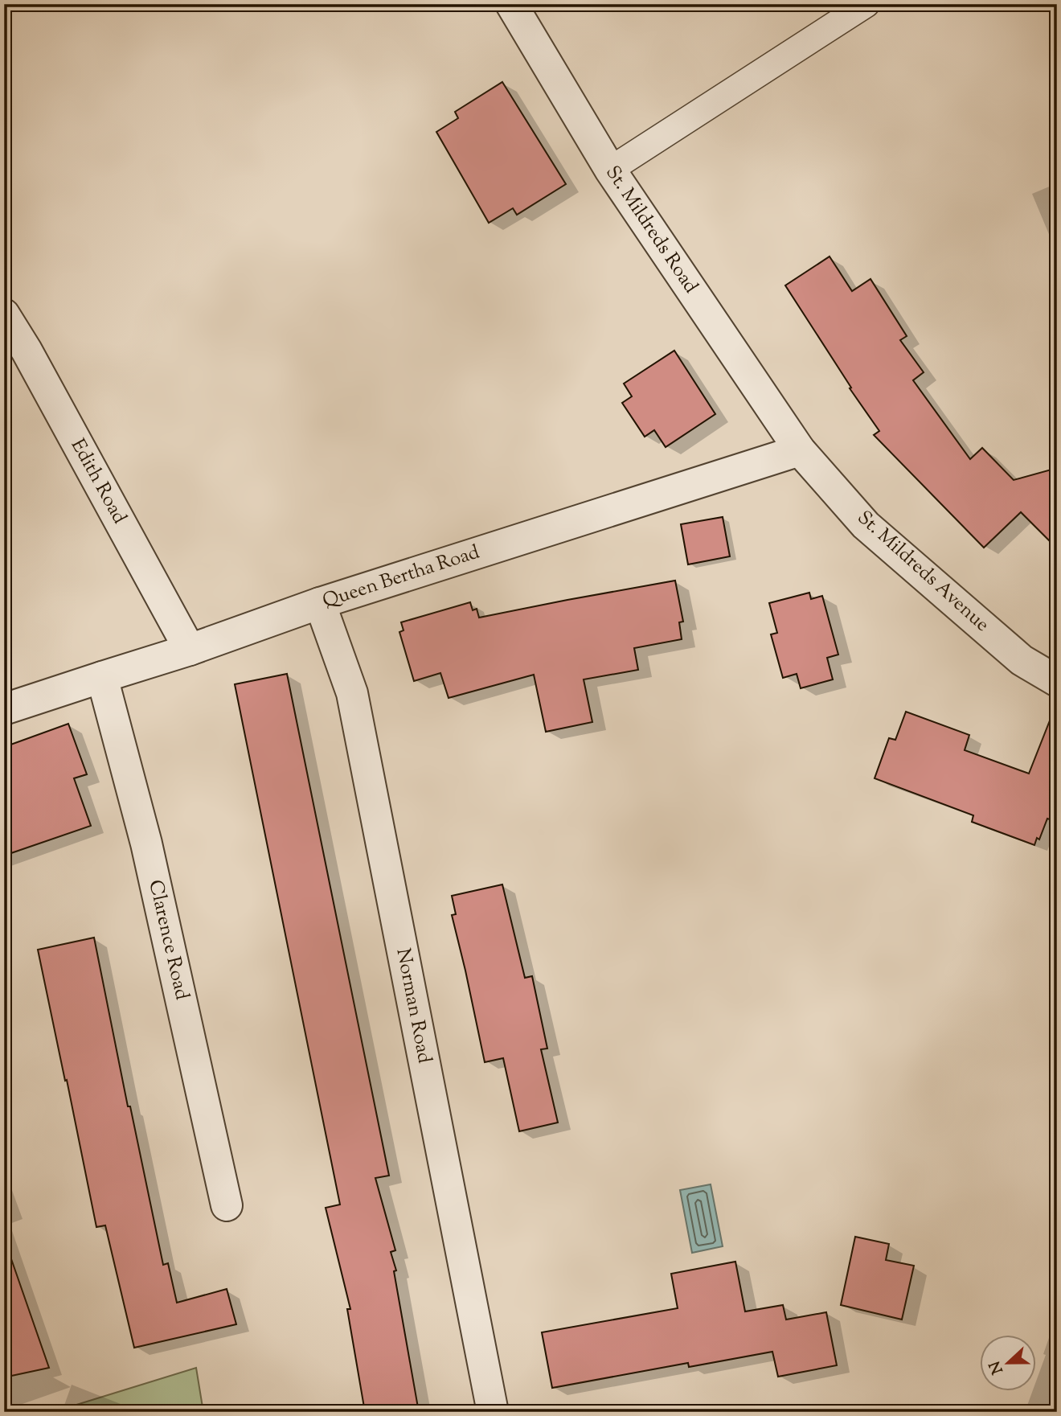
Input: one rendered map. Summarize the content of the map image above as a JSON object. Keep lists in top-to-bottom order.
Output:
{
  "streets": {
    "street": [
      "St. Mildreds Road",
      "Edith Road",
      "St. Mildreds Avenue",
      "Queen Bertha Road",
      "Clarence Road",
      "Norman Road"
    ]
  },
  "crossings": [
    ["St. Mildreds Road", "St. Mildreds Avenue"],
    ["St. Mildreds Road", "Queen Bertha Road"],
    ["Edith Road", "Queen Bertha Road"],
    ["St. Mildreds Avenue", "Queen Bertha Road"],
    ["Queen Bertha Road", "Clarence Road"],
    ["Queen Bertha Road", "Norman Road"]
  ],
  "north": "left"
}
